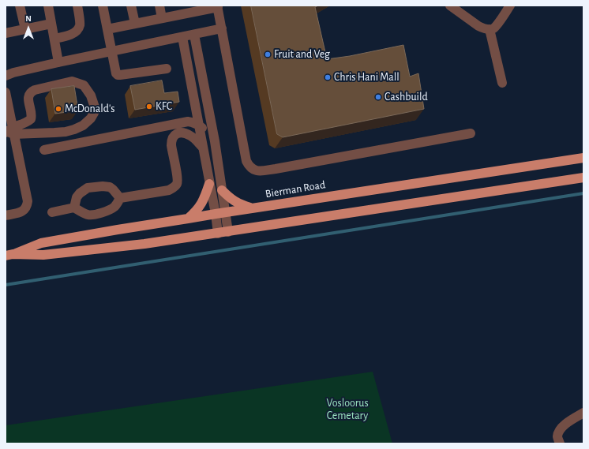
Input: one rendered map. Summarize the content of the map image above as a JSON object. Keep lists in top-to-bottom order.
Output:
{
  "streets": {
    "main road": ["Bierman Road"]
  },
  "parks": ["Vosloorus Cemetary"],
  "places": [
    "Fruit and Veg",
    "Chris Hani Mall",
    "Cashbuild",
    "KFC",
    "McDonald's"
  ],
  "north": "top"
}
